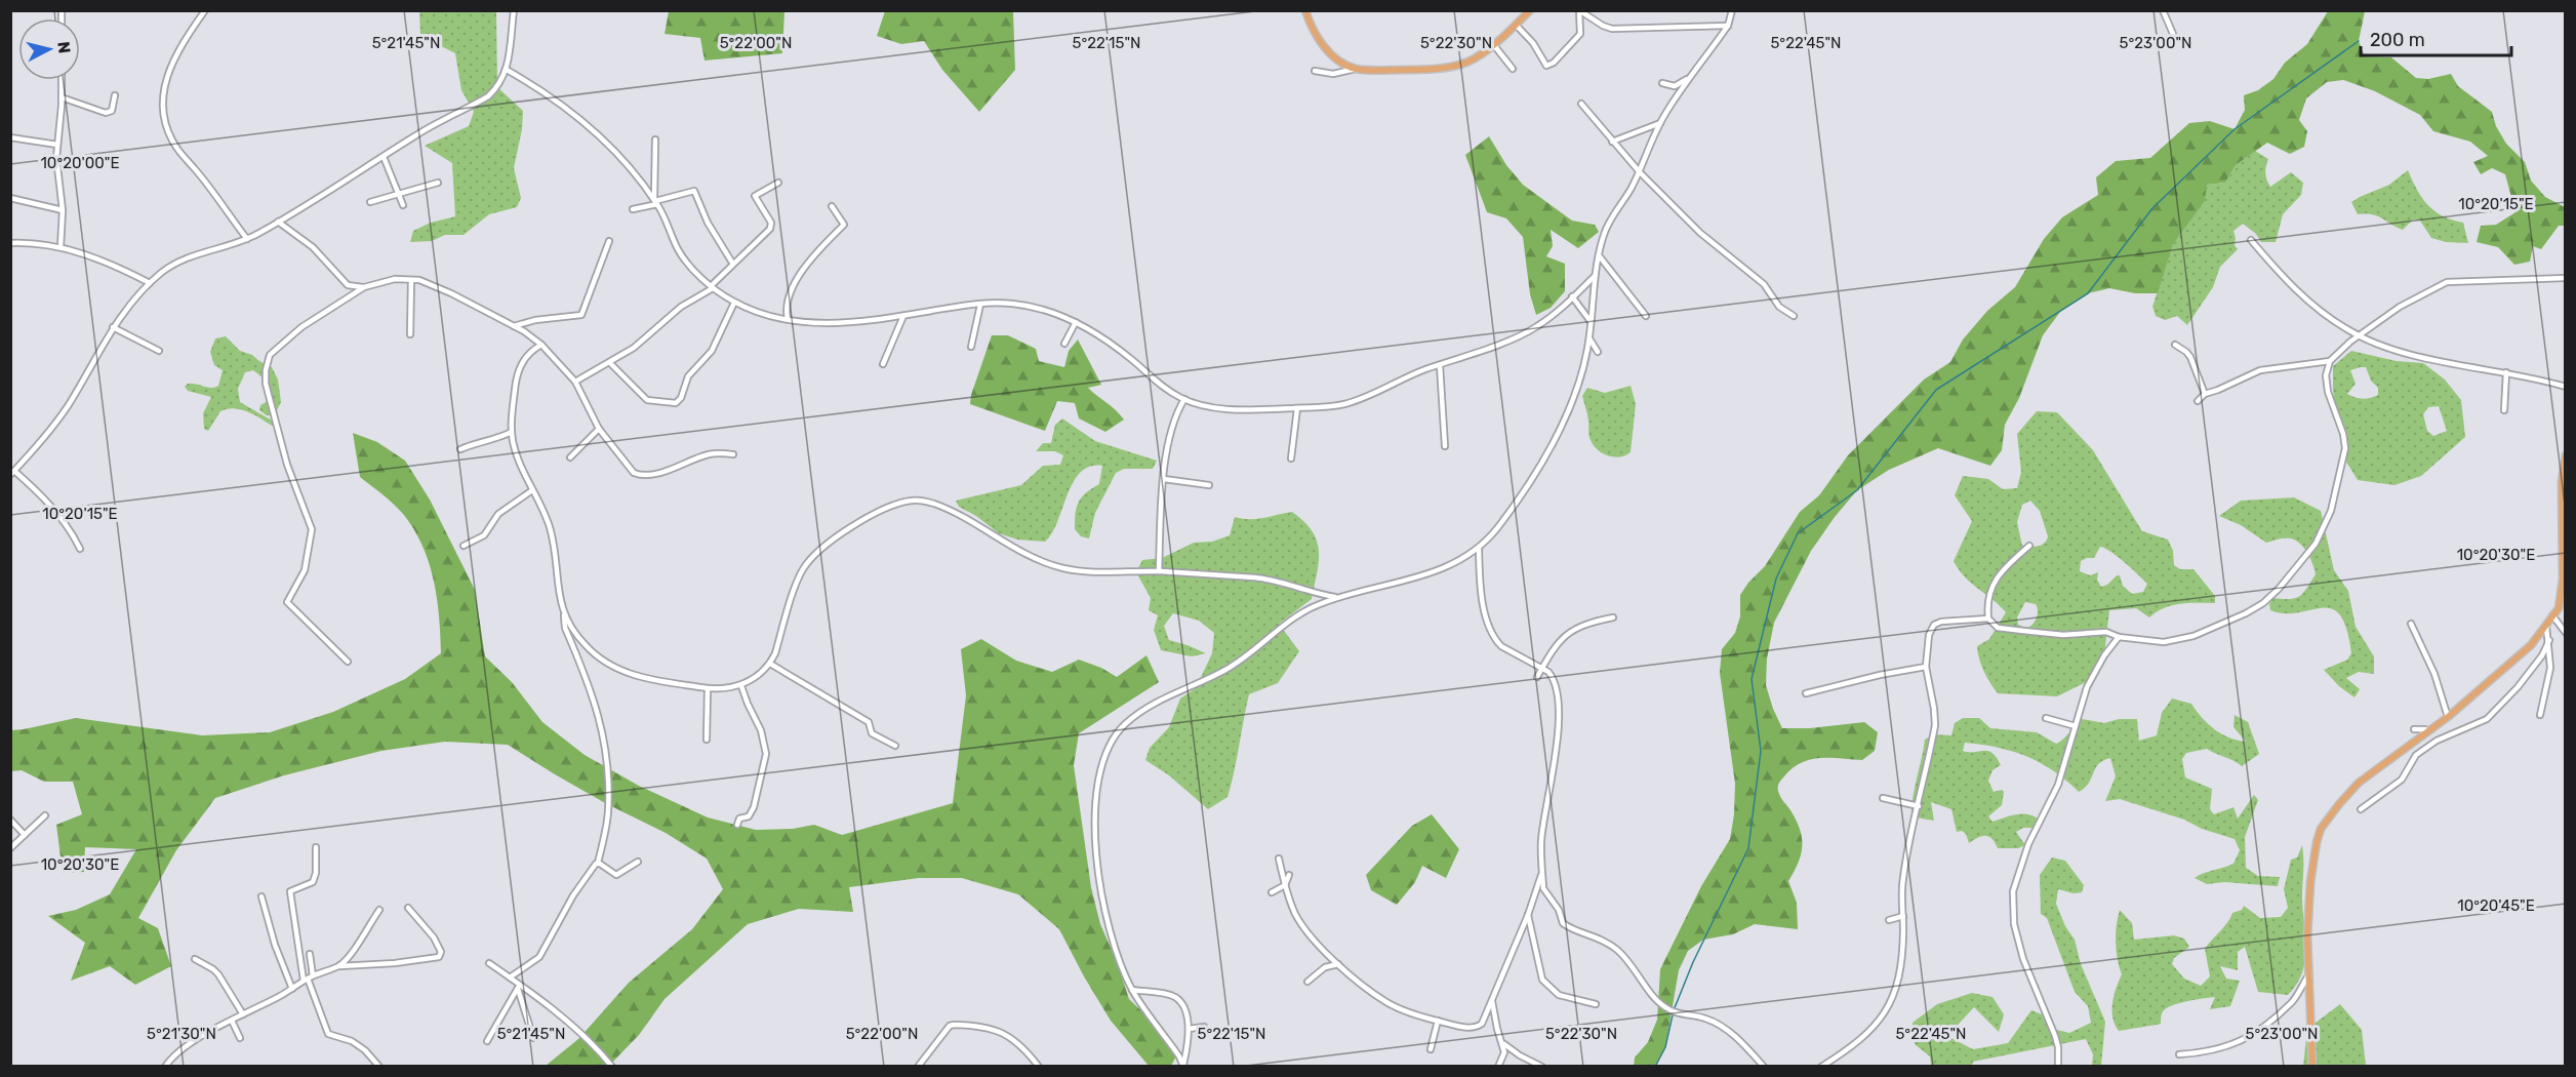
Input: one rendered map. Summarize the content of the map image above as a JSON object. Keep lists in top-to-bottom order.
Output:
{
  "scale_bar": "200 m",
  "north": "right",
  "coordinates": [
    "5°21'45\"N",
    "5°22'00\"N",
    "5°22'15\"N",
    "5°22'30\"N",
    "5°22'45\"N",
    "5°23'00\"N",
    "10°20'00\"E",
    "10°20'15\"E",
    "10°20'30\"E",
    "10°20'45\"E",
    "5°21'30\"N"
  ]
}
